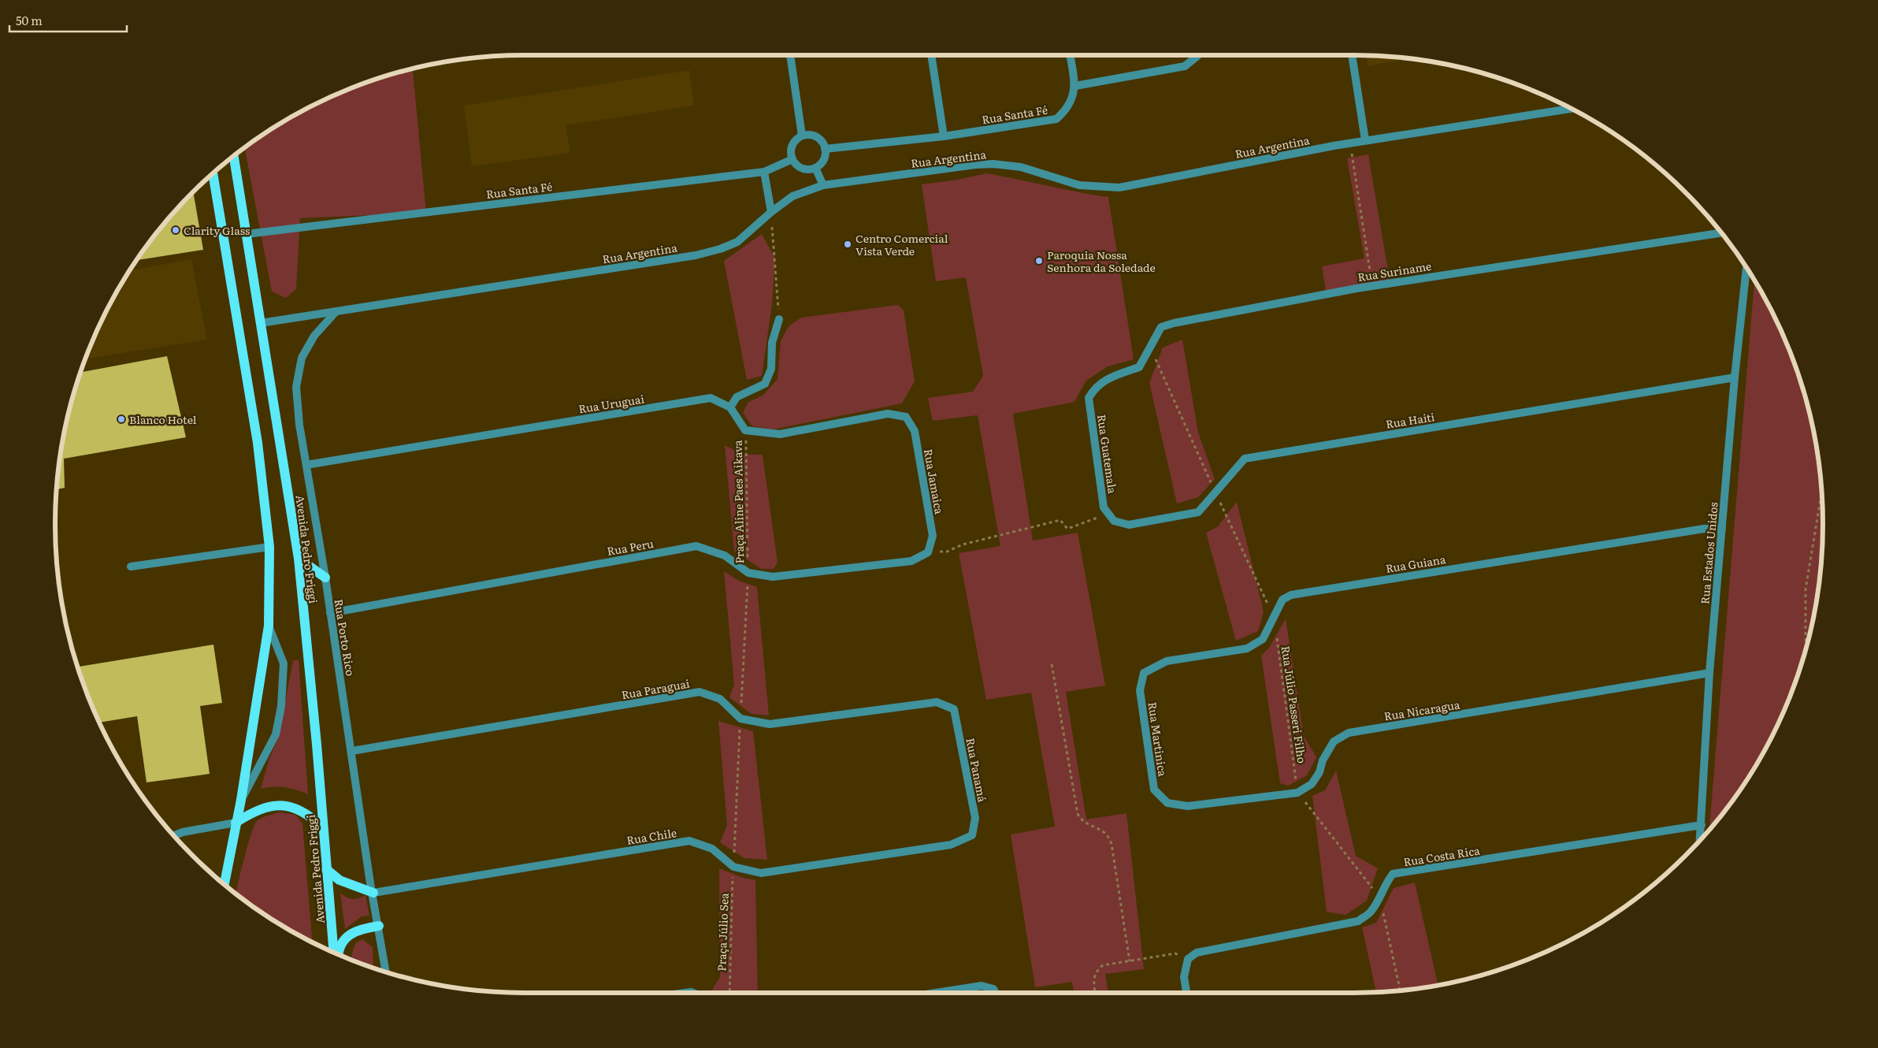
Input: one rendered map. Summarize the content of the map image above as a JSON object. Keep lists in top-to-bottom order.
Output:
{
  "streets": {
    "main road": ["Avenida Pedro Friggi"],
    "street": [
      "Rua Santa Fé",
      "Rua Argentina",
      "Rua Suriname",
      "Rua Uruguai",
      "Rua Haiti",
      "Rua Guatemala",
      "Rua Jamaica",
      "Rua Peru",
      "Rua Estados Unidos",
      "Rua Guiana",
      "Rua Porto Rico",
      "Rua Paraguai",
      "Rua Nicaragua",
      "Rua Martinica",
      "Rua Panamá",
      "Rua Chile",
      "Rua Costa Rica"
    ],
    "path": ["Praça Aline Paes Aikava", "Rua Júlio Passeri Filho", "Praça Júlio Sea"]
  },
  "crossings": [
    ["Rua Santa Fé", "Avenida Pedro Friggi"],
    ["Rua Argentina", "Avenida Pedro Friggi"],
    ["Rua Argentina", "Rua Porto Rico"],
    ["Rua Suriname", "Rua Guatemala"],
    ["Rua Uruguai", "Rua Porto Rico"],
    ["Rua Haiti", "Rua Guatemala"],
    ["Rua Haiti", "Rua Estados Unidos"],
    ["Rua Jamaica", "Praça Aline Paes Aikava"],
    ["Rua Jamaica", "Rua Peru"],
    ["Praça Aline Paes Aikava", "Rua Peru"],
    ["Praça Aline Paes Aikava", "Rua Paraguai"],
    ["Praça Aline Paes Aikava", "Rua Panamá"],
    ["Praça Aline Paes Aikava", "Praça Júlio Sea"],
    ["Rua Peru", "Rua Porto Rico"],
    ["Rua Estados Unidos", "Rua Guiana"],
    ["Rua Estados Unidos", "Rua Nicaragua"],
    ["Rua Estados Unidos", "Rua Costa Rica"],
    ["Rua Guiana", "Rua Júlio Passeri Filho"],
    ["Rua Guiana", "Rua Martinica"],
    ["Rua Porto Rico", "Rua Paraguai"],
    ["Rua Porto Rico", "Rua Chile"],
    ["Rua Paraguai", "Rua Panamá"],
    ["Rua Paraguai", "Praça Júlio Sea"],
    ["Rua Júlio Passeri Filho", "Rua Nicaragua"],
    ["Rua Nicaragua", "Rua Martinica"],
    ["Rua Panamá", "Rua Chile"],
    ["Rua Panamá", "Praça Júlio Sea"],
    ["Rua Chile", "Praça Júlio Sea"]
  ],
  "places": [
    "Clarity Glass",
    "Centro Comercial Vista Verde",
    "Paroquia Nossa Senhora da Soledade",
    "Blanco Hotel"
  ],
  "scale_bar": "50 m"
}
